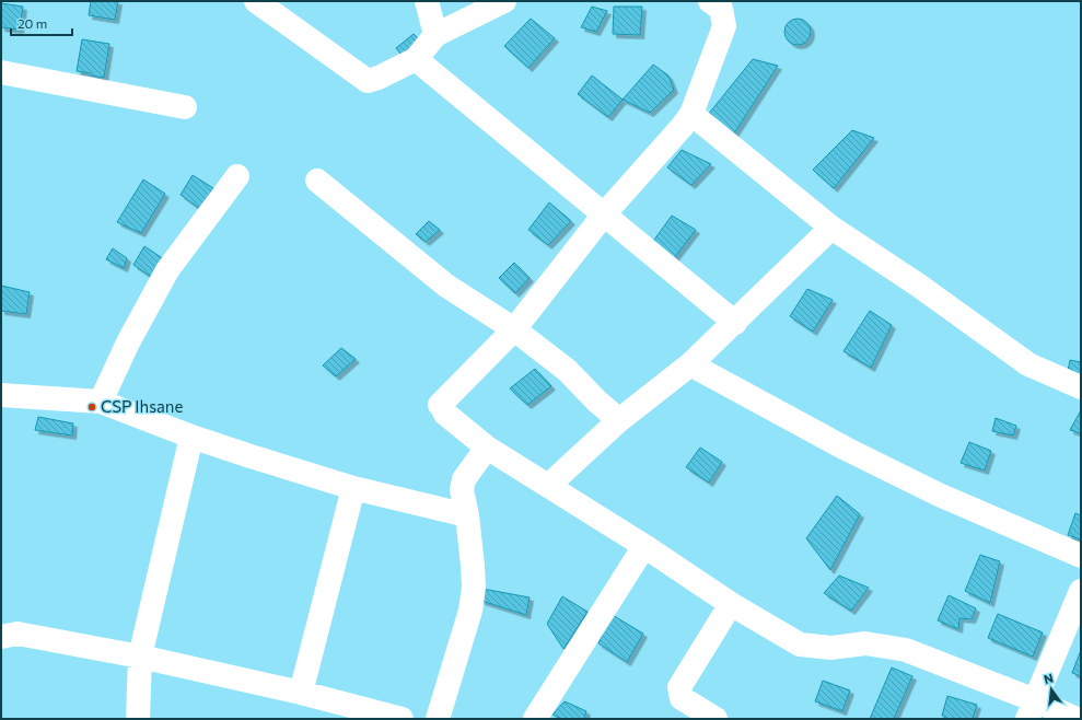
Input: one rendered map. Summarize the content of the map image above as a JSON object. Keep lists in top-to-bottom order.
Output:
{
  "places": ["CSP Ihsane"],
  "scale_bar": "20 m",
  "north": "top"
}
